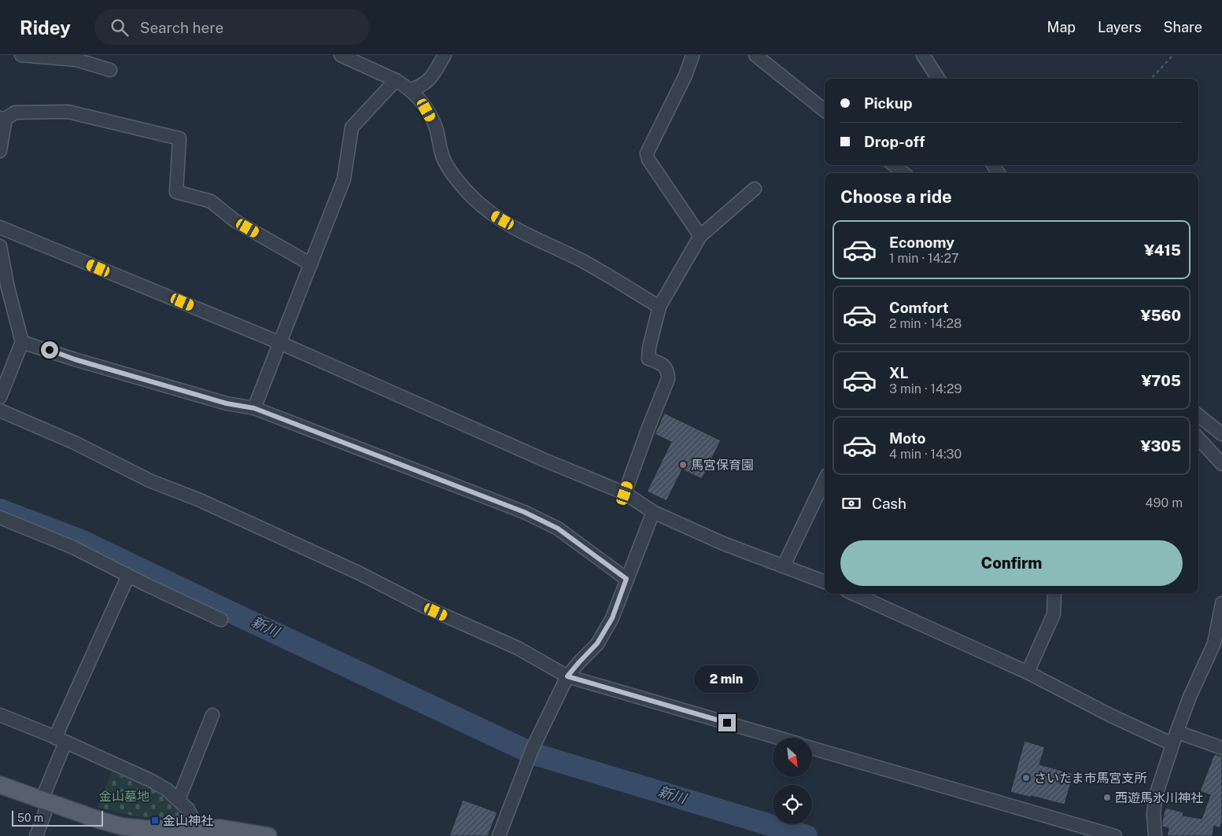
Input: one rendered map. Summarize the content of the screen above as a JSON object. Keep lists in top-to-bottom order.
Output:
{
  "water": ["新川"],
  "parks": ["金山墓地"],
  "places": {
    "other": ["馬宮保育園", "さいたま市馬宮支所", "西遊馬氷川神社"],
    "transit": ["金山神社"]
  },
  "scale_bar": "50 m",
  "north": "bottom right",
  "page": {
    "header": "Ridey",
    "search": "Search here",
    "nav": ["Map", "Layers", "Share"],
    "banner": ["Pickup", "Drop-off"],
    "heading": "Choose a ride",
    "list": [
      {
        "name": "Economy",
        "note": "1 min · 14:27",
        "value": "¥415"
      },
      {
        "name": "Comfort",
        "note": "2 min · 14:28",
        "value": "¥560"
      },
      {
        "name": "XL",
        "note": "3 min · 14:29",
        "value": "¥705"
      },
      {
        "name": "Moto",
        "note": "4 min · 14:30",
        "value": "¥305"
      }
    ],
    "pay": ["Cash", "490 m"],
    "buttons": "Confirm",
    "bubble": "2 min",
    "scale": "50 m"
  }
}
